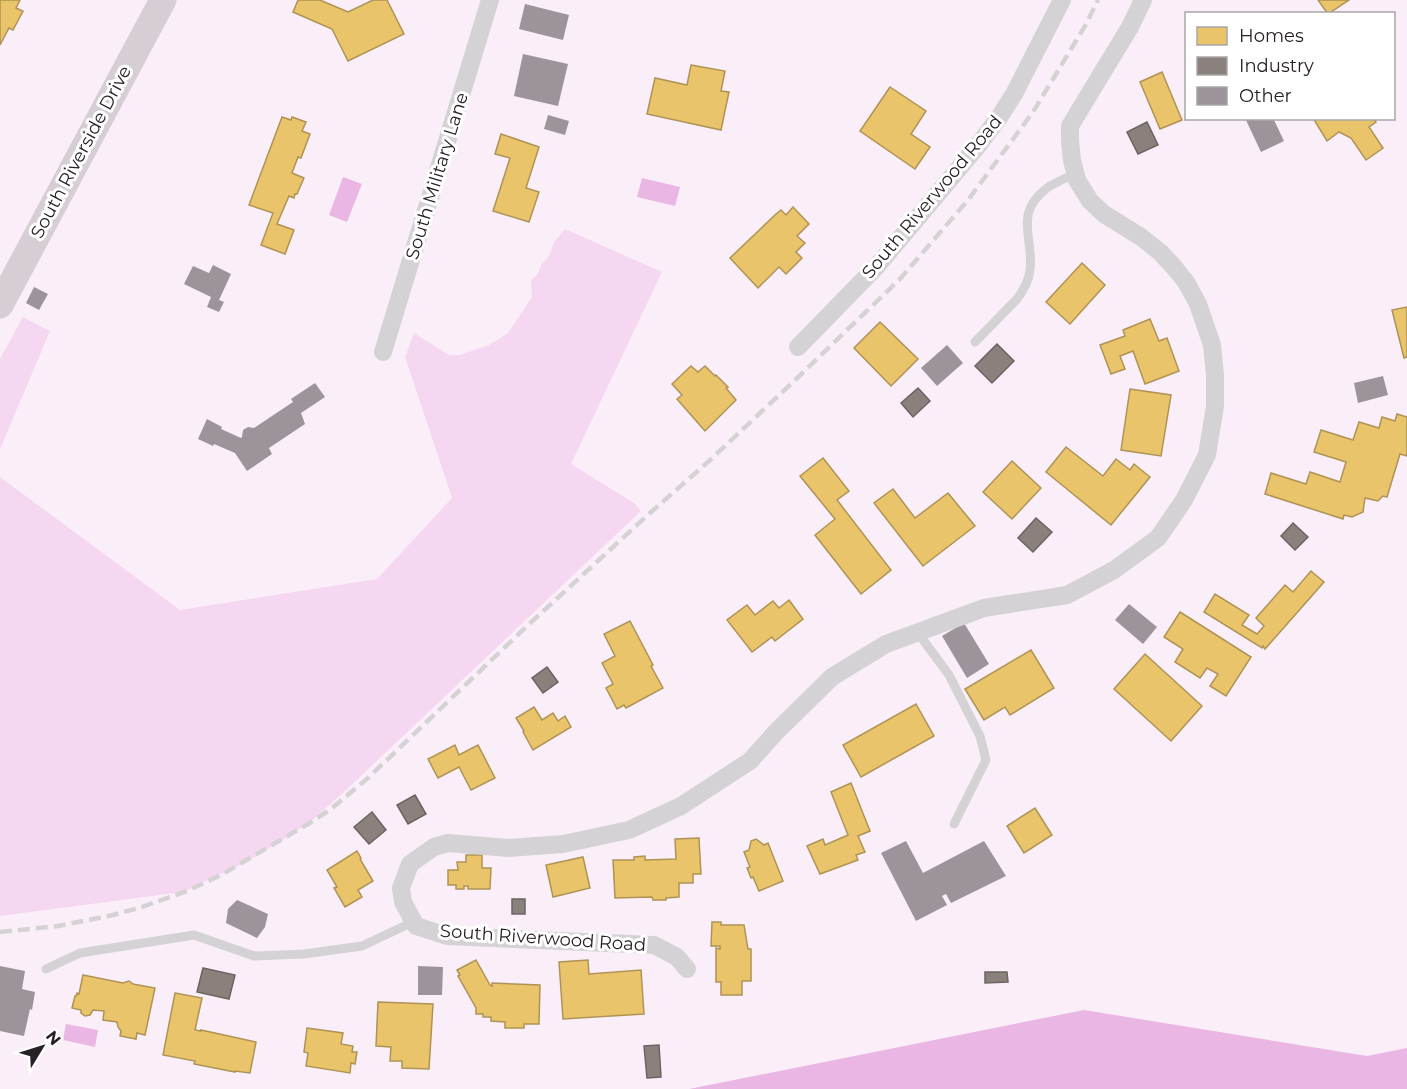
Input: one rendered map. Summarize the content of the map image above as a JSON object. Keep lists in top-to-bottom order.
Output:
{
  "streets": {
    "main road": ["South Riverside Drive"],
    "street": ["South Military Lane", "South Riverwood Road"]
  },
  "legend": ["Homes", "Industry", "Other"],
  "north": "top right"
}
